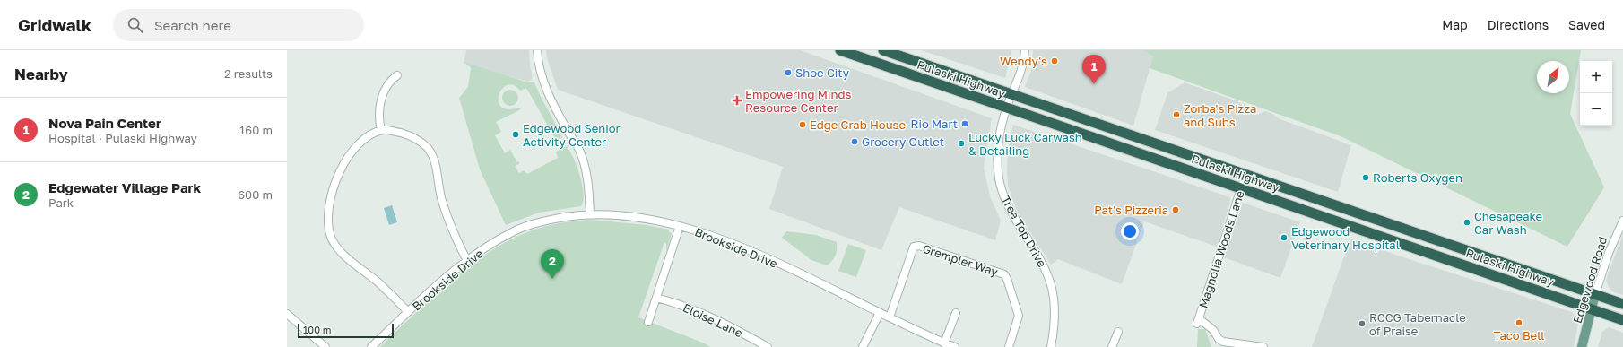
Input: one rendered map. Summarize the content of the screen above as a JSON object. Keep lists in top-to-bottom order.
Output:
{
  "streets": {
    "highway": ["Pulaski Highway"],
    "main road": ["Edgewood Road"],
    "street": [
      "Tree Top Drive",
      "Brookside Drive",
      "Magnolia Woods Lane",
      "Grempler Way",
      "Eloise Lane"
    ]
  },
  "crossings": [
    ["Pulaski Highway", "Tree Top Drive"],
    ["Pulaski Highway", "Magnolia Woods Lane"],
    ["Pulaski Highway", "Edgewood Road"],
    ["Brookside Drive", "Grempler Way"]
  ],
  "places": {
    "other": [
      "Wendy's",
      "Shoe City",
      "Zorba's Pizza and Subs",
      "Rio Mart",
      "Edge Crab House",
      "Edgewood Senior Activity Center",
      "Grocery Outlet",
      "Lucky Luck Carwash & Detailing",
      "Roberts Oxygen",
      "Pat's Pizzeria",
      "Chesapeake Car Wash",
      "Edgewood Veterinary Hospital",
      "Taco Bell",
      "RCCG Tabernacle of Praise"
    ],
    "health": ["Empowering Minds Resource Center"]
  },
  "scale_bar": "100 m",
  "north": "top right",
  "page": {
    "header": "Gridwalk",
    "search": "Search here",
    "nav": ["Map", "Directions", "Saved"],
    "heading": ["Nearby", "2 results"],
    "pins": ["1", "2"],
    "map_buttons": ["+", "−"],
    "list": [
      {
        "mark": "1",
        "name": "Nova Pain Center",
        "note": "Hospital · Pulaski Highway",
        "value": "160 m"
      },
      {
        "mark": "2",
        "name": "Edgewater Village Park",
        "note": "Park",
        "value": "600 m"
      }
    ],
    "scale": "100 m"
  }
}
